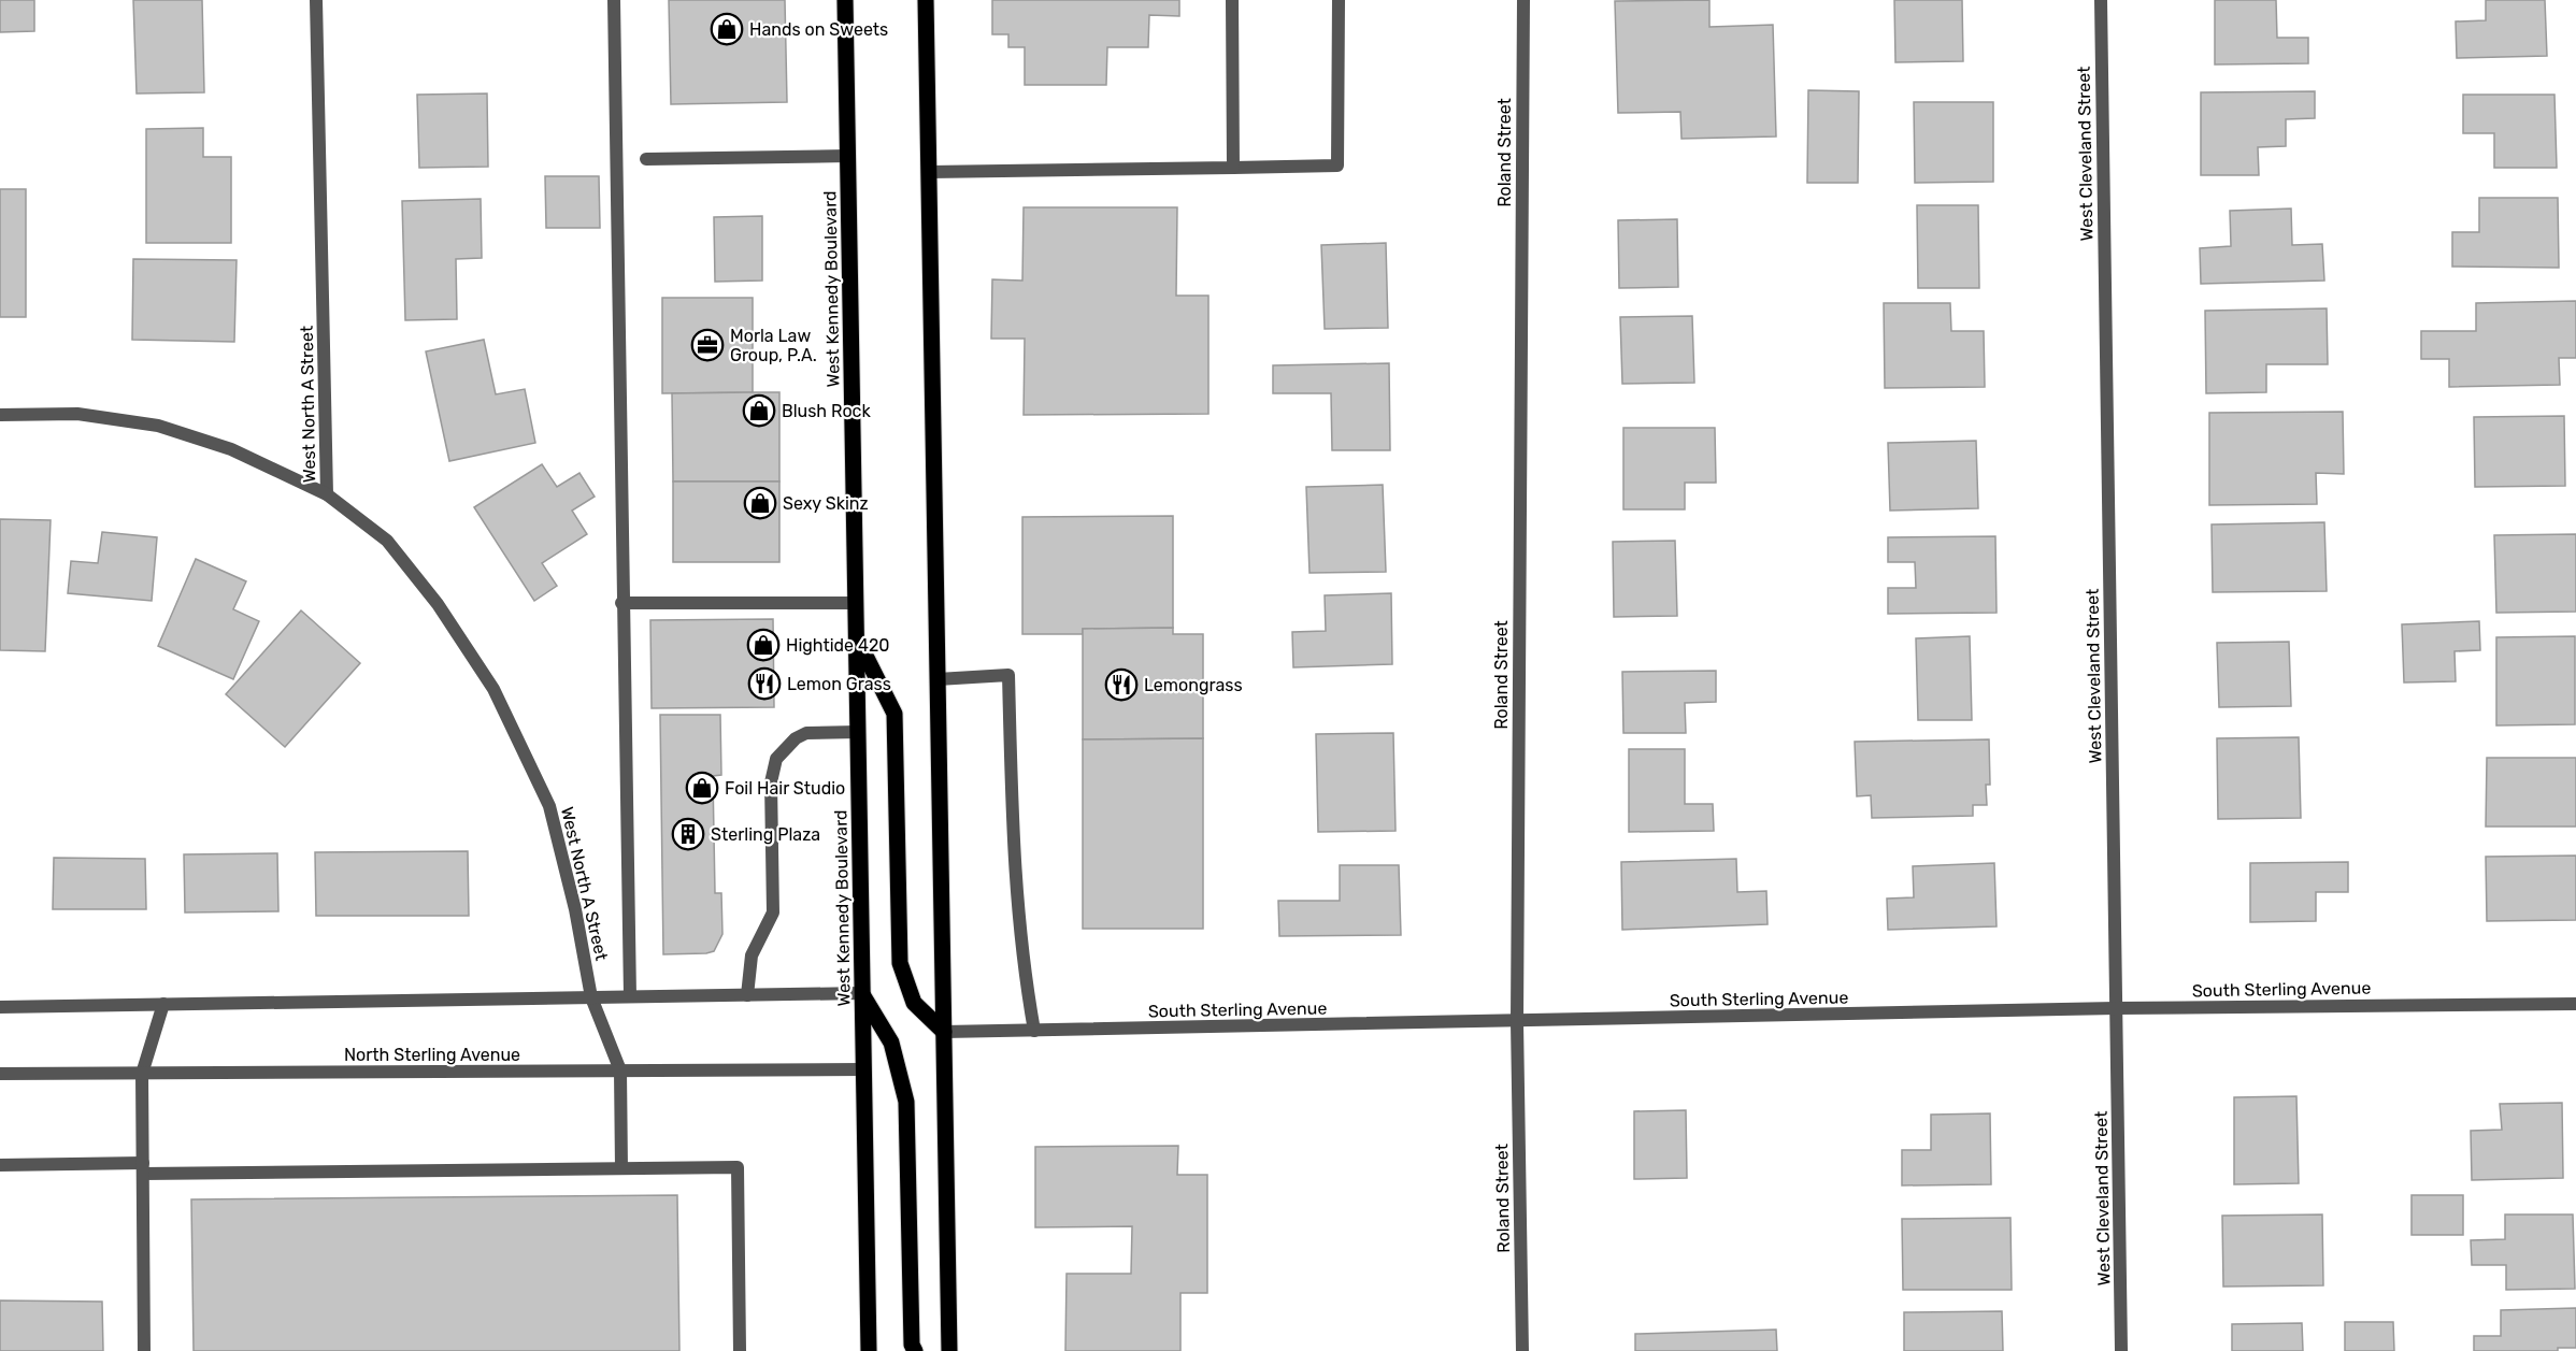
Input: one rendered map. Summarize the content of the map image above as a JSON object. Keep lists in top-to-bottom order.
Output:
{
  "streets": {
    "main road": ["West Kennedy Boulevard"],
    "street": [
      "Roland Street",
      "West Cleveland Street",
      "West North A Street",
      "South Sterling Avenue",
      "North Sterling Avenue"
    ]
  },
  "crossings": [
    ["Roland Street", "South Sterling Avenue"],
    ["West Cleveland Street", "South Sterling Avenue"],
    ["West Kennedy Boulevard", "North Sterling Avenue"],
    ["West North A Street", "North Sterling Avenue"]
  ],
  "places": {
    "shop": [
      "Hands on Sweets",
      "Blush Rock",
      "Sexy Skinz",
      "Hightide 420",
      "Foil Hair Studio"
    ],
    "office": ["Morla Law Group, P.A."],
    "restaurant": ["Lemon Grass", "Lemongrass"],
    "building": ["Sterling Plaza"]
  }
}
